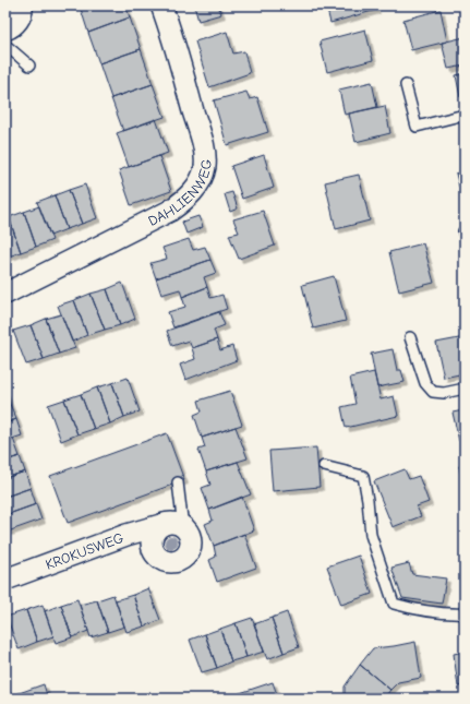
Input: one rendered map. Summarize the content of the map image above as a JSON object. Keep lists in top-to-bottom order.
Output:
{
  "streets": {
    "street": ["DAHLIENWEG", "KROKUSWEG"]
  }
}
